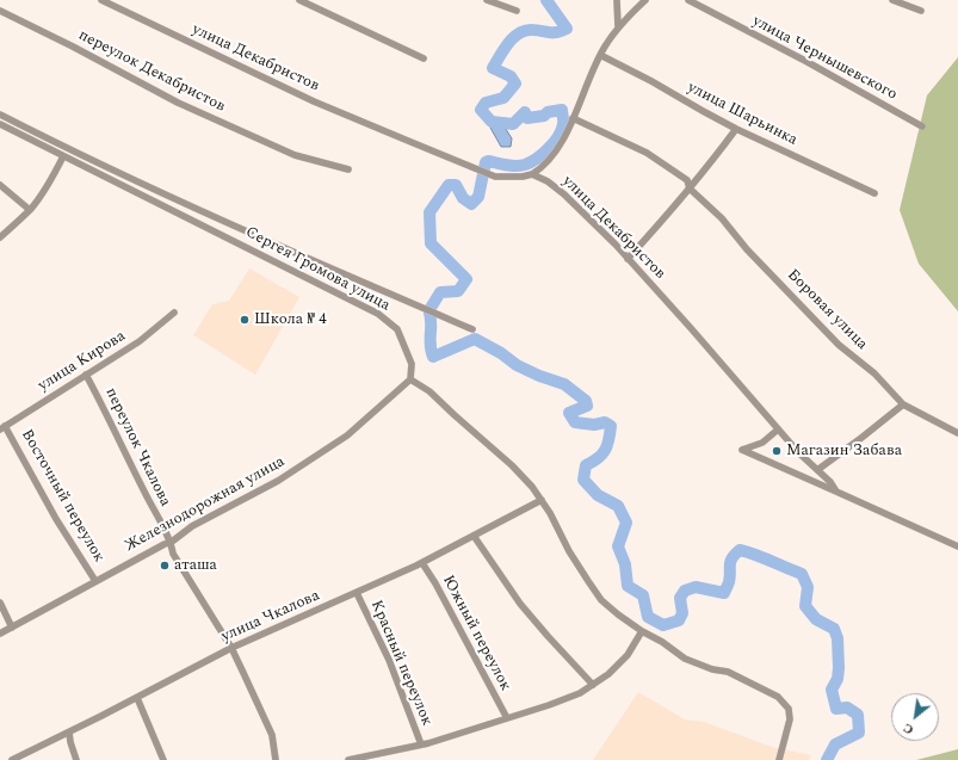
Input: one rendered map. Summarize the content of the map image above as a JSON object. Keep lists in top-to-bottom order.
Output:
{
  "streets": {
    "street": [
      "улица Декабристов",
      "улица Чернышевского",
      "переулок Декабристов",
      "улица Шарьинка",
      "Сергея Громова улица",
      "Боровая улица",
      "улица Кирова",
      "переулок Чкалова",
      "Восточный переулок",
      "Железнодорожная улица",
      "улица Чкалова",
      "Южный переулок",
      "Красный переулок"
    ]
  },
  "crossings": [
    ["Сергея Громова улица", "Железнодорожная улица"],
    ["улица Кирова", "переулок Чкалова"],
    ["улица Кирова", "Восточный переулок"],
    ["переулок Чкалова", "Железнодорожная улица"],
    ["переулок Чкалова", "улица Чкалова"],
    ["Восточный переулок", "Железнодорожная улица"],
    ["улица Чкалова", "Южный переулок"],
    ["улица Чкалова", "Красный переулок"]
  ],
  "places": ["Школа № 4", "Магазин Забава", "аташа"],
  "north": "bottom left"
}
